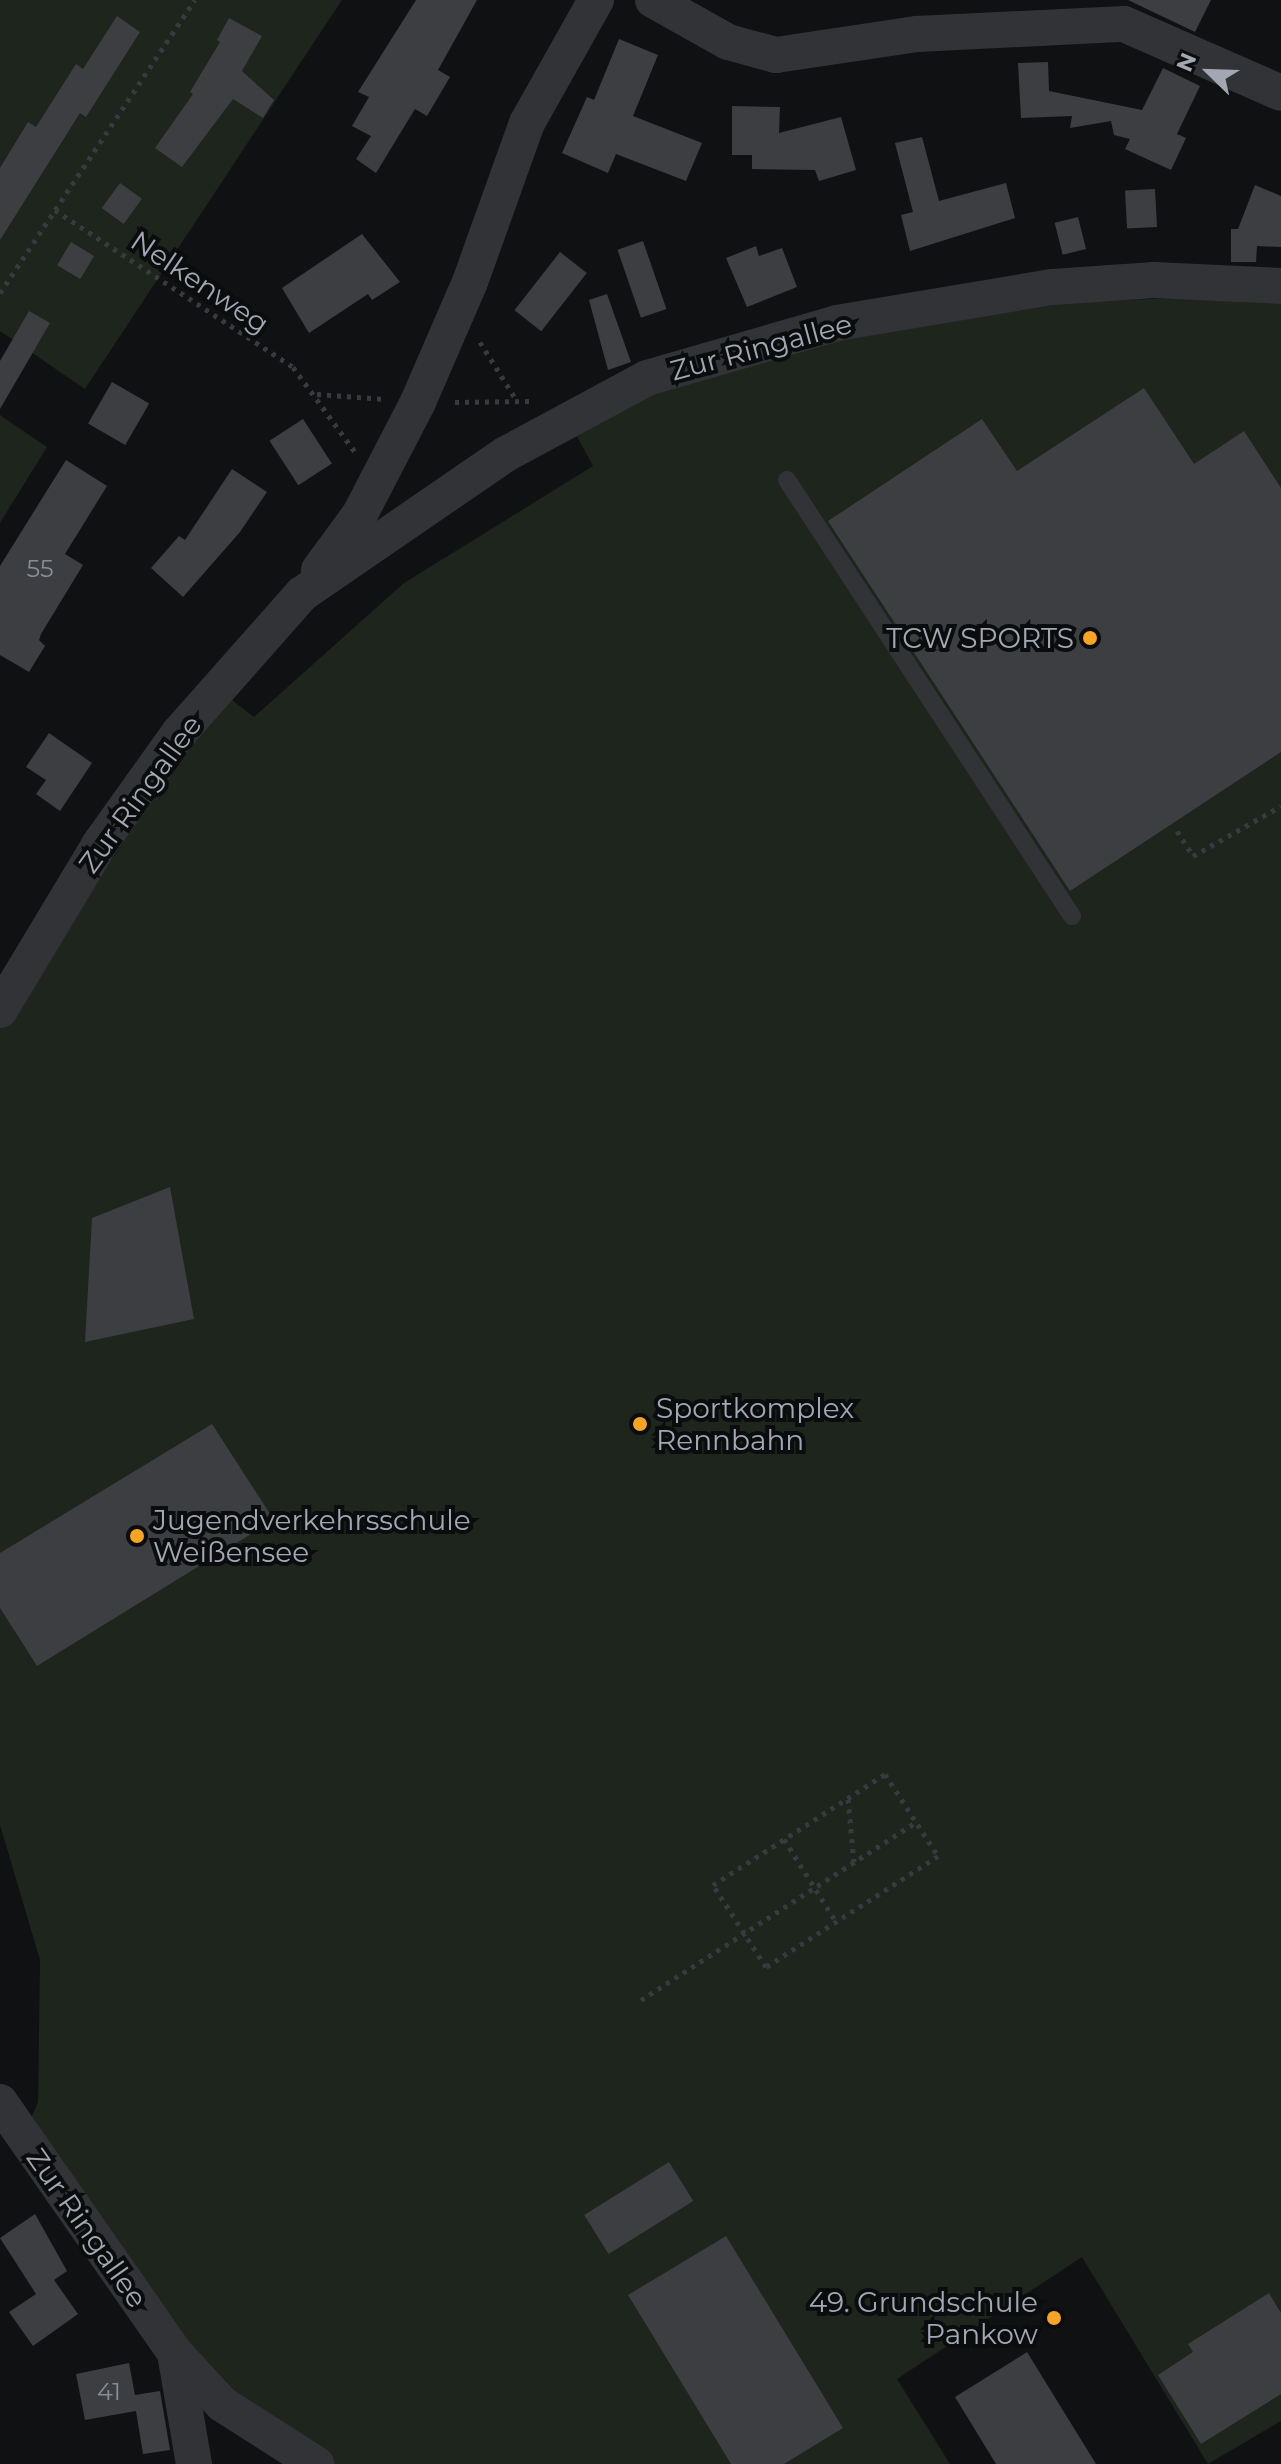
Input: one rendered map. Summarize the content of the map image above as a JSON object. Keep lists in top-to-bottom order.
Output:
{
  "streets": {
    "street": ["Zur Ringallee"],
    "path": ["Nelkenweg"]
  },
  "places": [
    "TCW SPORTS",
    "Sportkomplex Rennbahn",
    "Jugendverkehrsschule Weißensee",
    "49. Grundschule Pankow"
  ],
  "house_numbers": ["55", "41"],
  "north": "top left"
}
